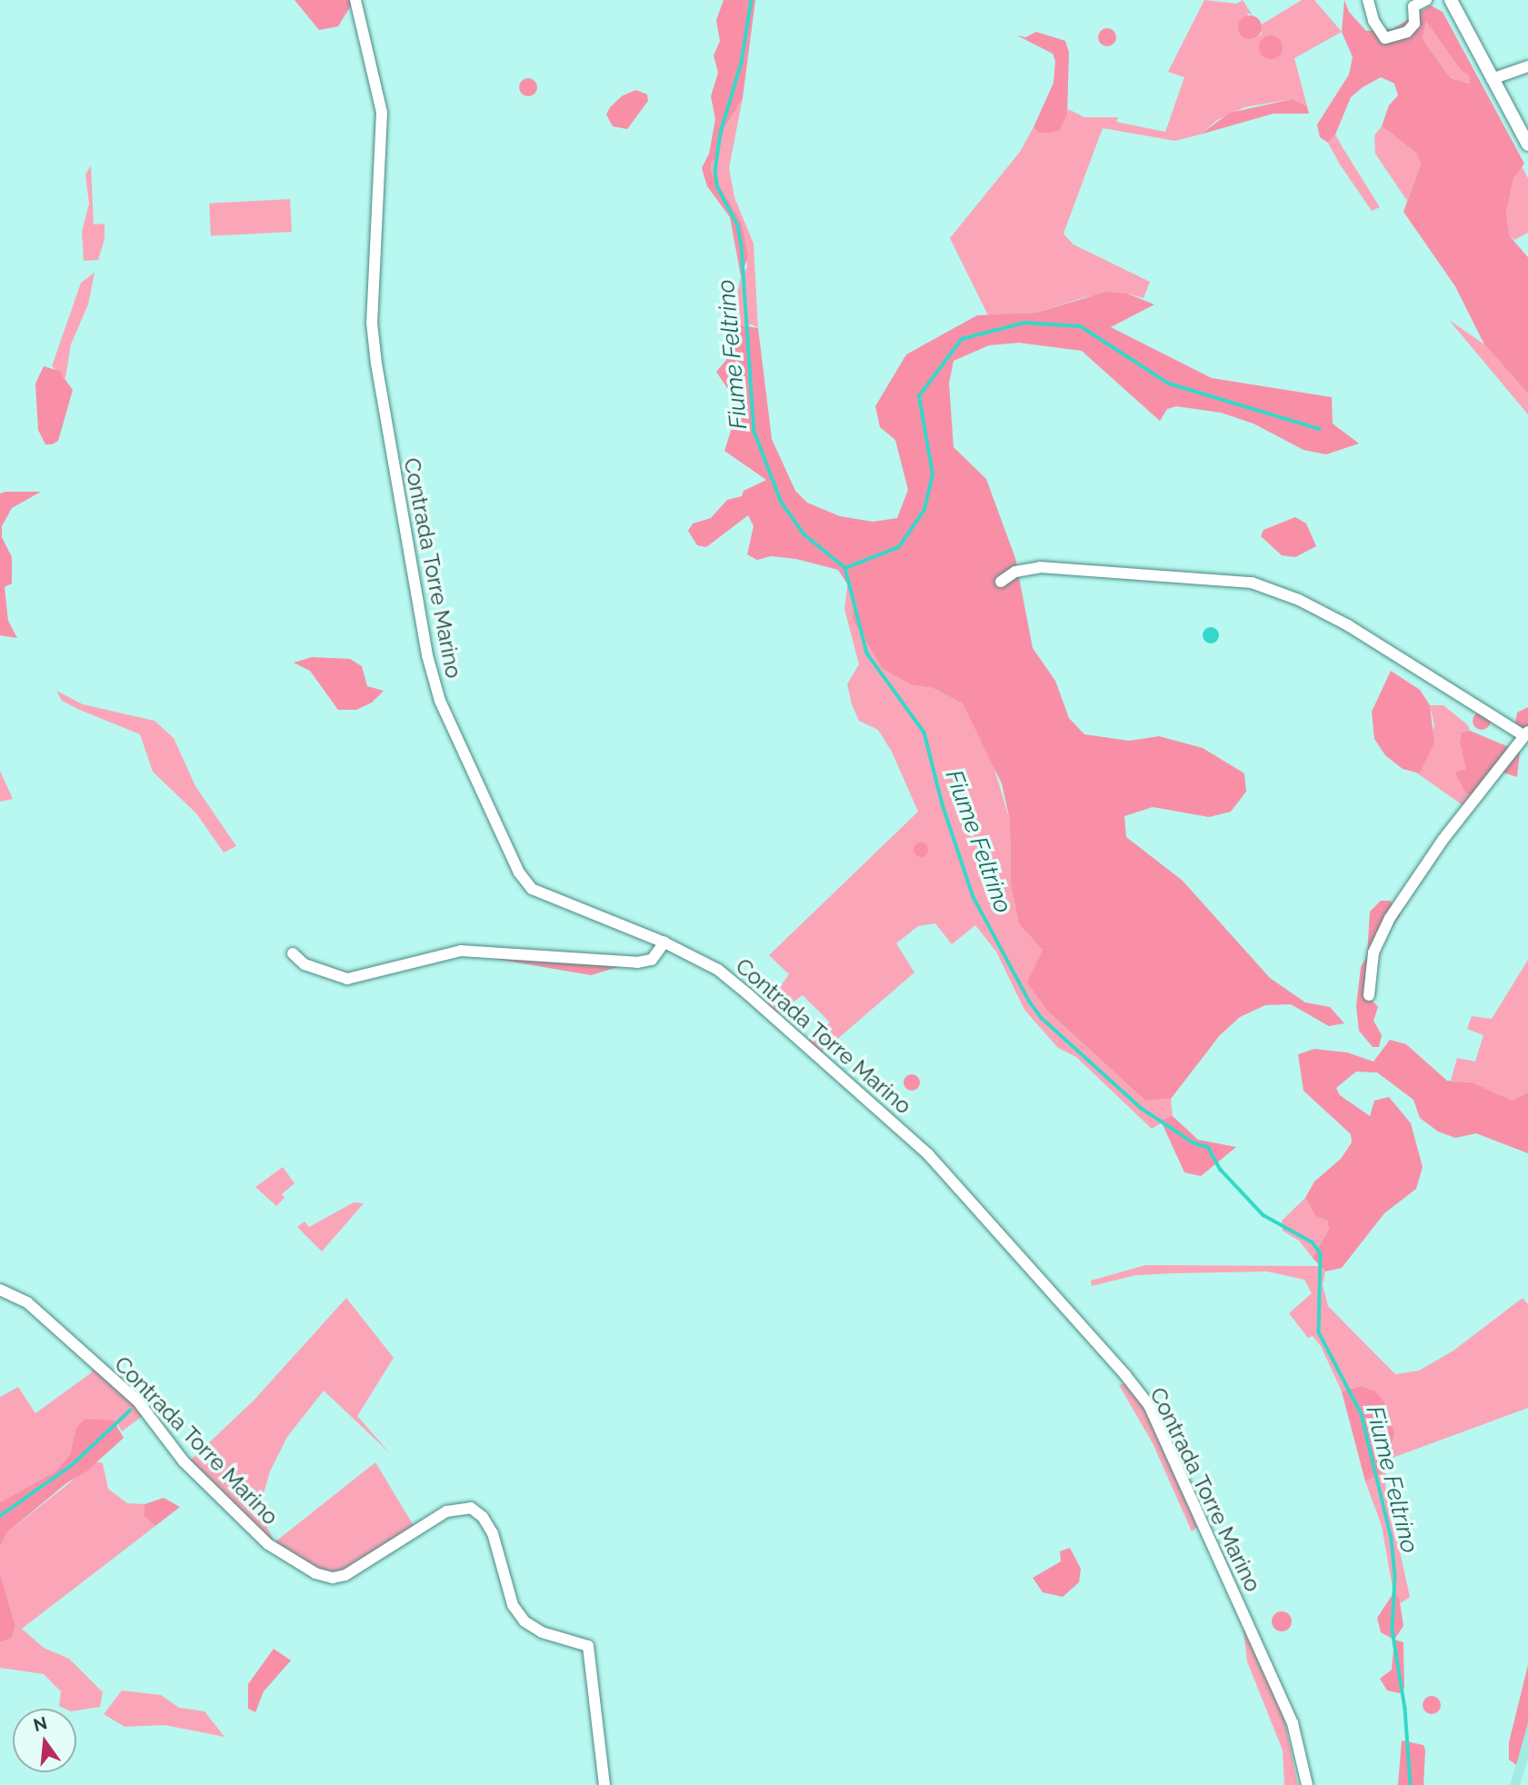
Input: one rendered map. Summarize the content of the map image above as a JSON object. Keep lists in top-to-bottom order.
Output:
{
  "streets": {
    "street": ["Contrada Torre Marino"]
  },
  "water": ["Fiume Feltrino"],
  "north": "top"
}
